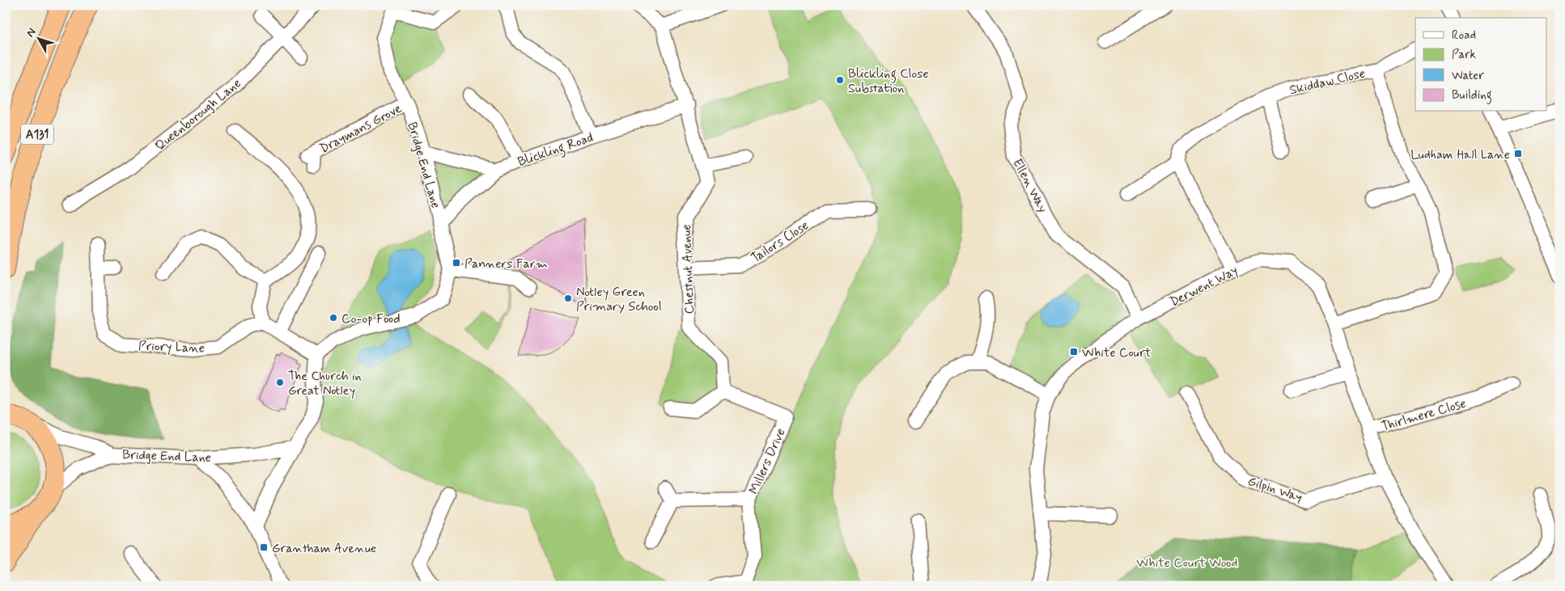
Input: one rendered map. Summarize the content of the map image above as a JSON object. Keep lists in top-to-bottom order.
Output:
{
  "streets": {
    "highway": ["A131"],
    "street": [
      "Skiddaw Close",
      "Queenborough Lane",
      "Draymans Grove",
      "Blickling Road",
      "Bridge End Lane",
      "Ellen Way",
      "Tailors Close",
      "Chestnut Avenue",
      "Derwent Way",
      "Priory Lane",
      "Thirlmere Close",
      "Millers Drive",
      "Gilpin Way"
    ]
  },
  "crossings": [
    ["Skiddaw Close", "Derwent Way"],
    ["Draymans Grove", "Bridge End Lane"],
    ["Blickling Road", "Bridge End Lane"],
    ["Blickling Road", "Chestnut Avenue"],
    ["Ellen Way", "Derwent Way"],
    ["Tailors Close", "Chestnut Avenue"],
    ["Chestnut Avenue", "Millers Drive"],
    ["Derwent Way", "Thirlmere Close"],
    ["Derwent Way", "Gilpin Way"]
  ],
  "parks": ["White Court Wood"],
  "places": {
    "other": [
      "Blickling Close Substation",
      "Notley Green Primary School",
      "Co-op Food",
      "The Church in Great Notley"
    ],
    "transit": [
      "Ludham Hall Lane",
      "Panners Farm",
      "White Court",
      "Grantham Avenue"
    ]
  },
  "legend": [
    "Road",
    "Park",
    "Water",
    "Building"
  ],
  "north": "top left"
}
